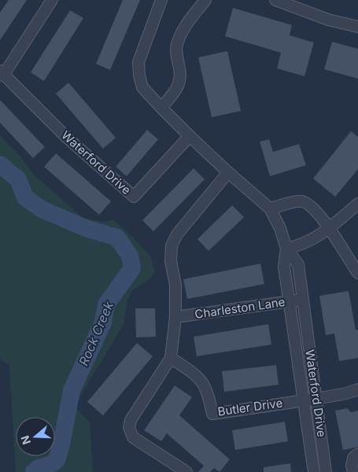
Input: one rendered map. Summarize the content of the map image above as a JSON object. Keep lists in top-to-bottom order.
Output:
{
  "streets": {
    "street": ["Waterford Drive", "Charleston Lane", "Butler Drive"]
  },
  "crossings": [
    ["Waterford Drive", "Charleston Lane"],
    ["Waterford Drive", "Butler Drive"]
  ],
  "water": ["Rock Creek"],
  "north": "left"
}
